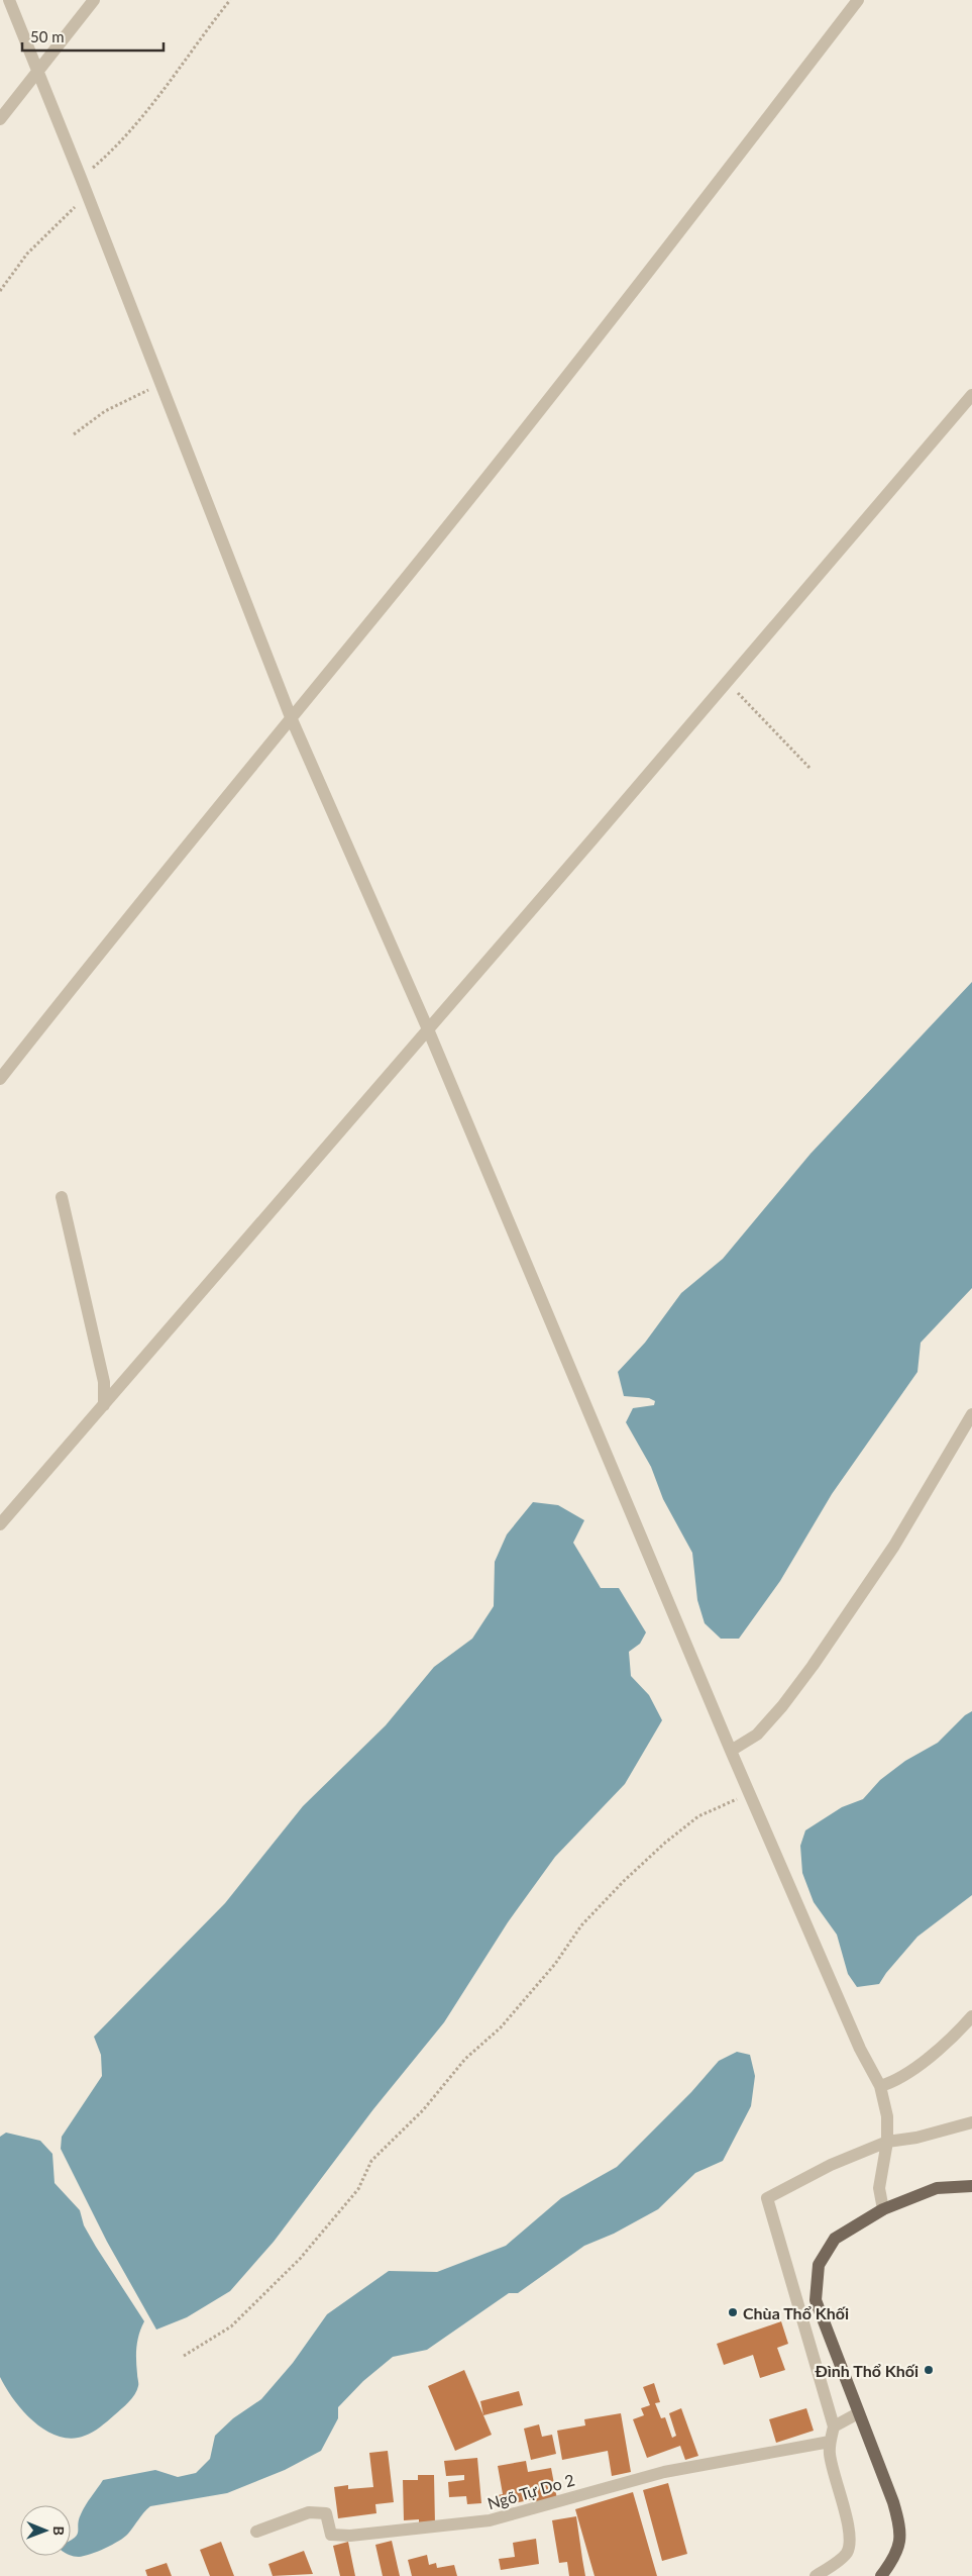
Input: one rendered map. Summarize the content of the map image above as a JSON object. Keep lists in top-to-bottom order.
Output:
{
  "streets": {
    "street": ["Ngõ Tự Do 2"]
  },
  "places": ["Chùa Thổ Khối", "Đình Thổ Khối"],
  "scale_bar": "50 m",
  "north": "right"
}
